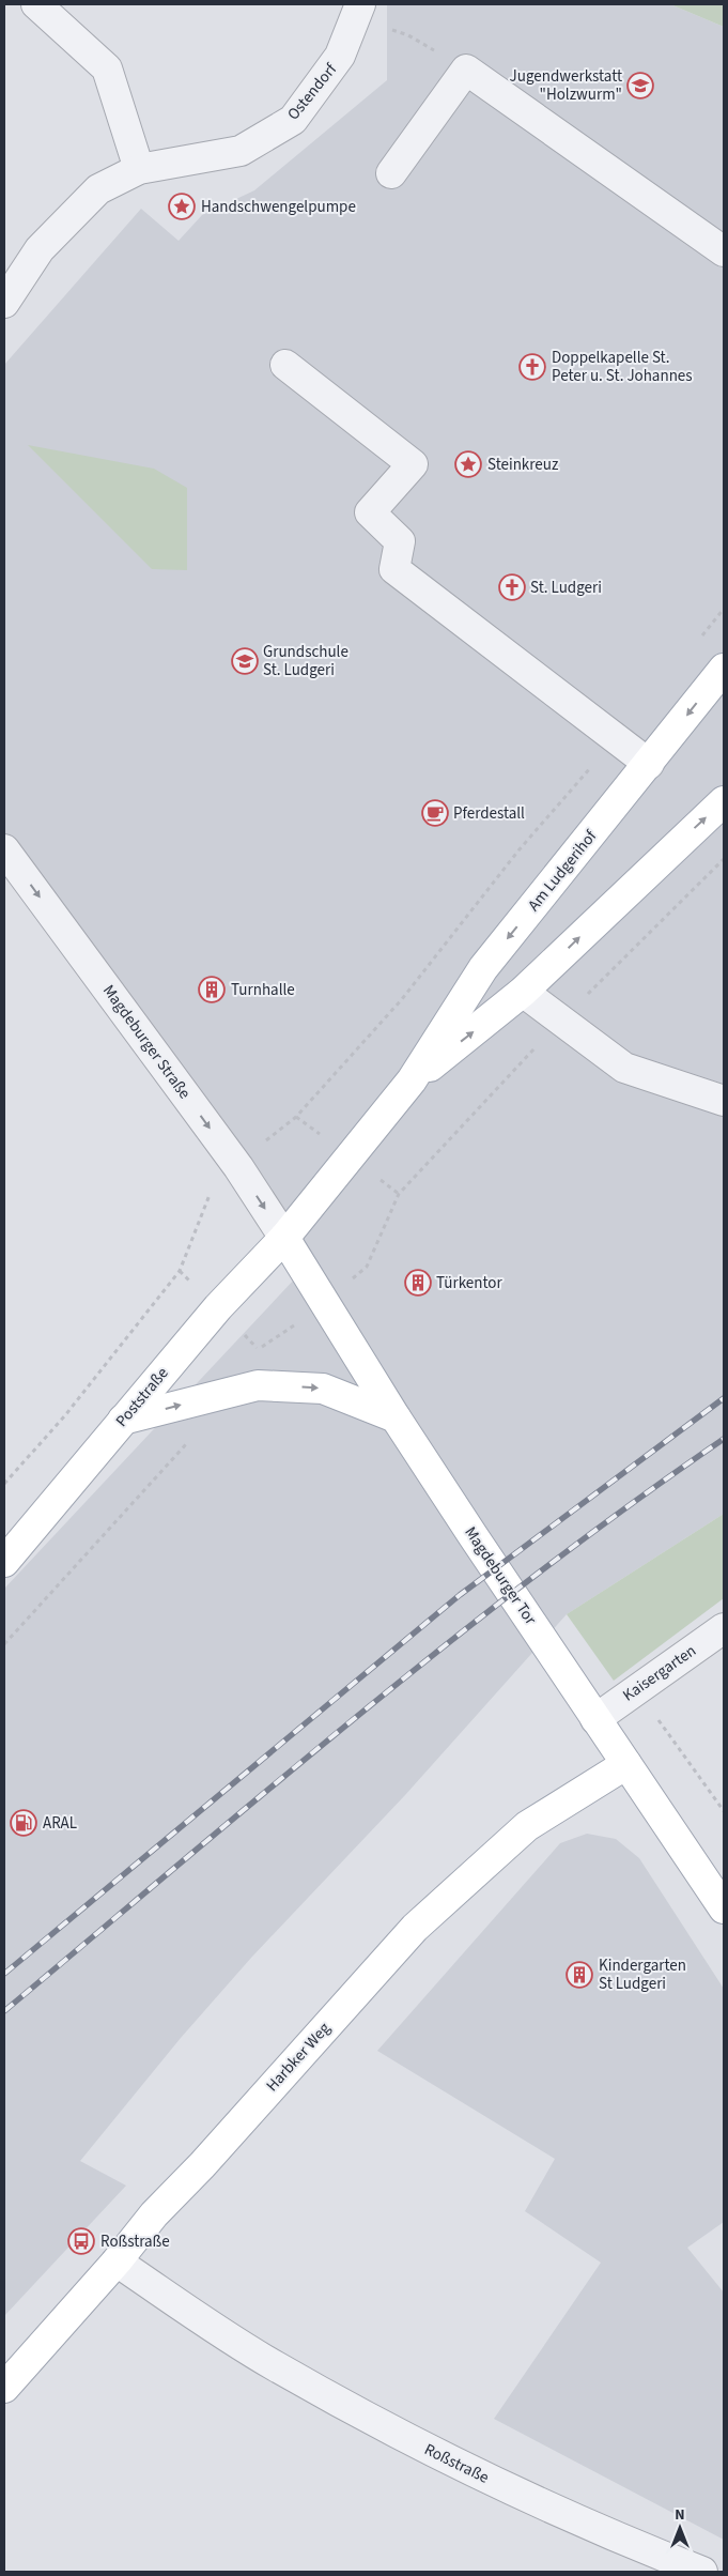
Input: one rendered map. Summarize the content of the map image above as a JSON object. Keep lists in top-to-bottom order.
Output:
{
  "streets": {
    "main road": [
      "Am Ludgerihof",
      "Poststraße",
      "Magdeburger Tor",
      "Harbker Weg"
    ],
    "street": [
      "Ostendorf",
      "Magdeburger Straße",
      "Kaisergarten",
      "Roßstraße"
    ]
  },
  "crossings": [
    ["Am Ludgerihof", "Magdeburger Straße"],
    ["Am Ludgerihof", "Poststraße"],
    ["Am Ludgerihof", "Magdeburger Tor"],
    ["Magdeburger Straße", "Poststraße"],
    ["Magdeburger Straße", "Magdeburger Tor"],
    ["Poststraße", "Magdeburger Tor"],
    ["Magdeburger Tor", "Kaisergarten"],
    ["Magdeburger Tor", "Harbker Weg"],
    ["Harbker Weg", "Roßstraße"]
  ],
  "one_way": ["Magdeburger Straße"],
  "places": {
    "school or university": ["Jugendwerkstatt \"Holzwurm\"", "Grundschule St. Ludgeri"],
    "place": ["Handschwengelpumpe", "Steinkreuz"],
    "church": ["Doppelkapelle St. Peter u. St. Johannes", "St. Ludgeri"],
    "cafe": ["Pferdestall"],
    "building": ["Turnhalle", "Türkentor", "Kindergarten St Ludgeri"],
    "fuel station": ["ARAL"],
    "bus stop": ["Roßstraße"]
  },
  "north": "top"
}
